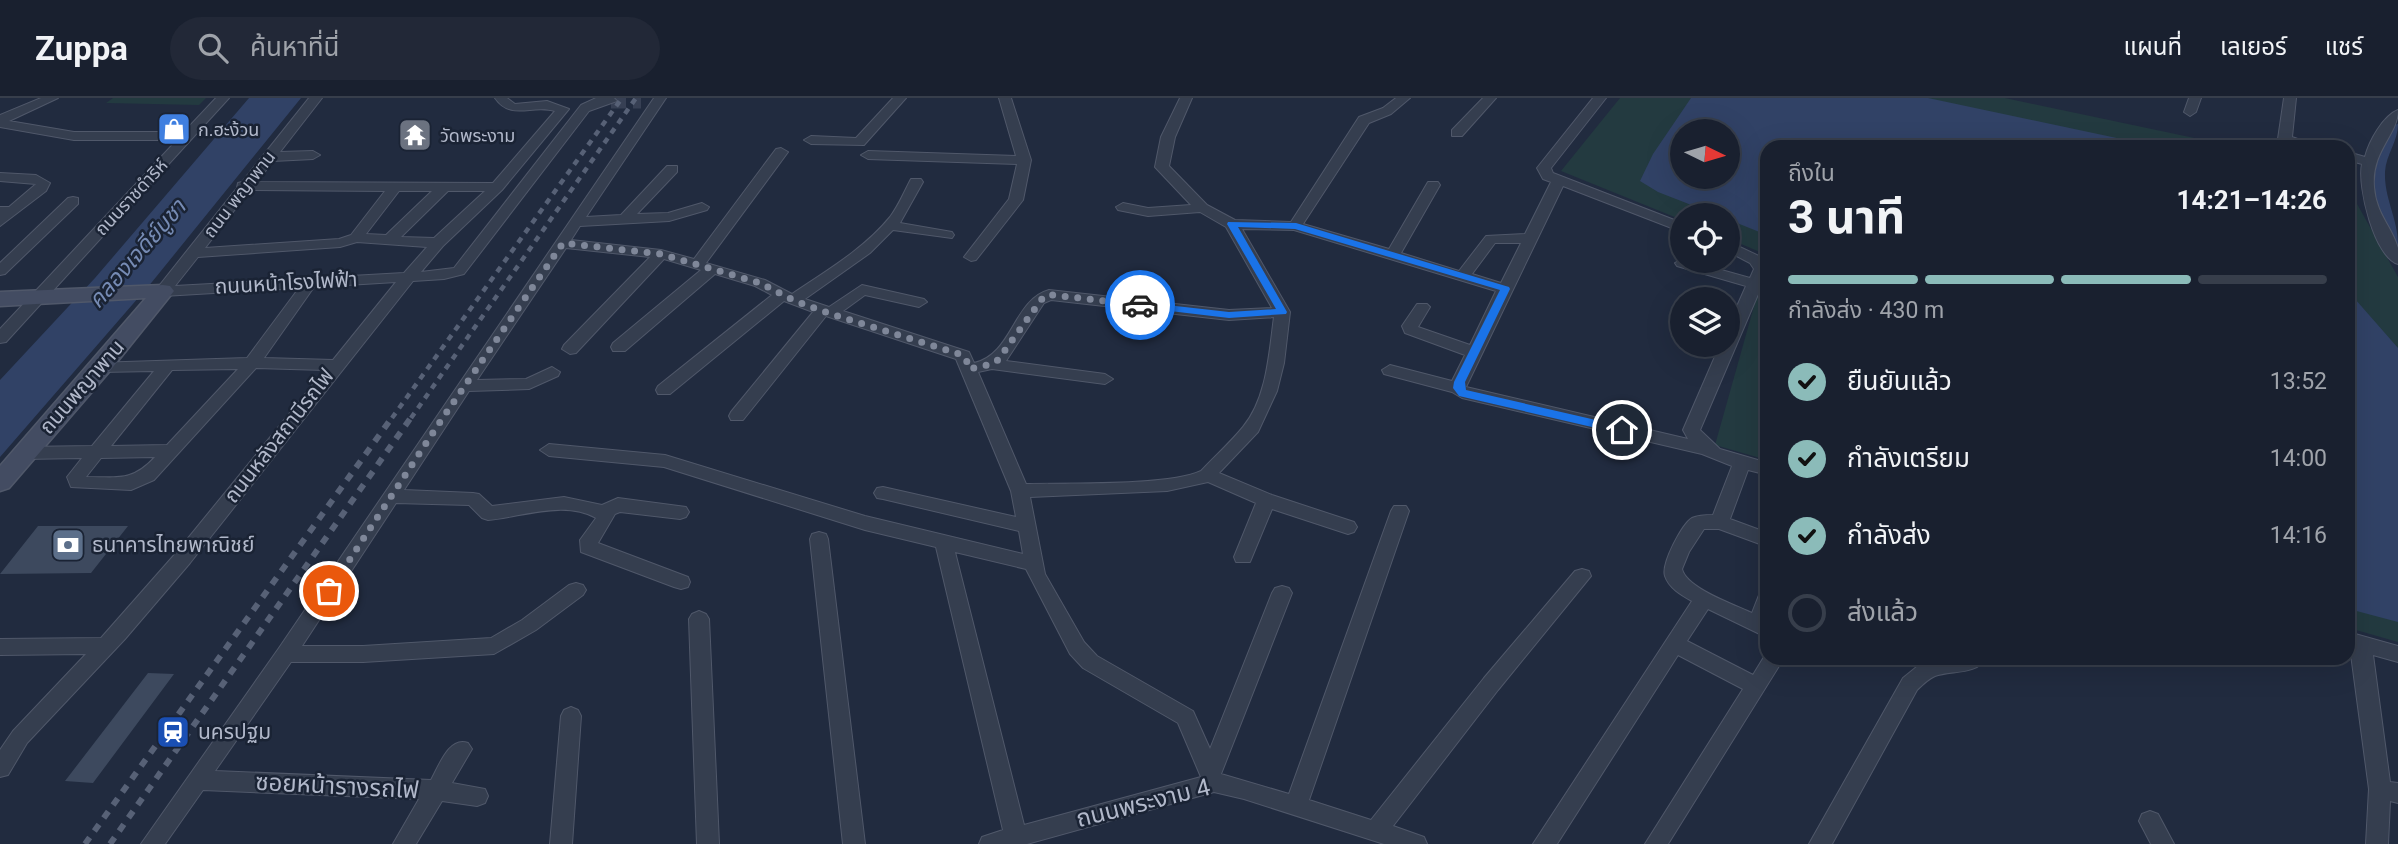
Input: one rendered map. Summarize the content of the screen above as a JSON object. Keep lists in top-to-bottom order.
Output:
{
  "streets": {
    "main road": ["ถนนพญาพาน"],
    "street": [
      "ถนน พญาพาน",
      "ถนนราชดำริห์",
      "ถนนหน้าโรงไฟฟ้า",
      "ถนนหลังสถานีรถไฟ",
      "ซอยหน้ารางรถไฟ",
      "ถนนพระงาม 4"
    ]
  },
  "crossings": [
    ["ถนน พญาพาน", "ถนนหน้าโรงไฟฟ้า"],
    ["ถนน พญาพาน", "ถนนพญาพาน"],
    ["ถนนหน้าโรงไฟฟ้า", "ถนนพญาพาน"],
    ["ถนนหน้าโรงไฟฟ้า", "ถนนหลังสถานีรถไฟ"]
  ],
  "water": ["คลองเจดีย์บูชา"],
  "places": {
    "shop": ["ก.ฮะง้วน"],
    "temple": ["วัดพระงาม"],
    "bank": ["ธนาคารไทยพาณิชย์"],
    "station": ["นครปฐม"]
  },
  "north": "right",
  "page": {
    "header": "Zuppa",
    "search": "ค้นหาที่นี่",
    "nav": ["แผนที่", "เลเยอร์", "แชร์"],
    "heading": ["3 นาที", "ถึงใน", "14:21–14:26"],
    "bar": "กำลังส่ง · 430 m",
    "list": [
      ["ยืนยันแล้ว", "13:52"],
      ["กำลังเตรียม", "14:00"],
      ["กำลังส่ง", "14:16"],
      "ส่งแล้ว"
    ]
  }
}
